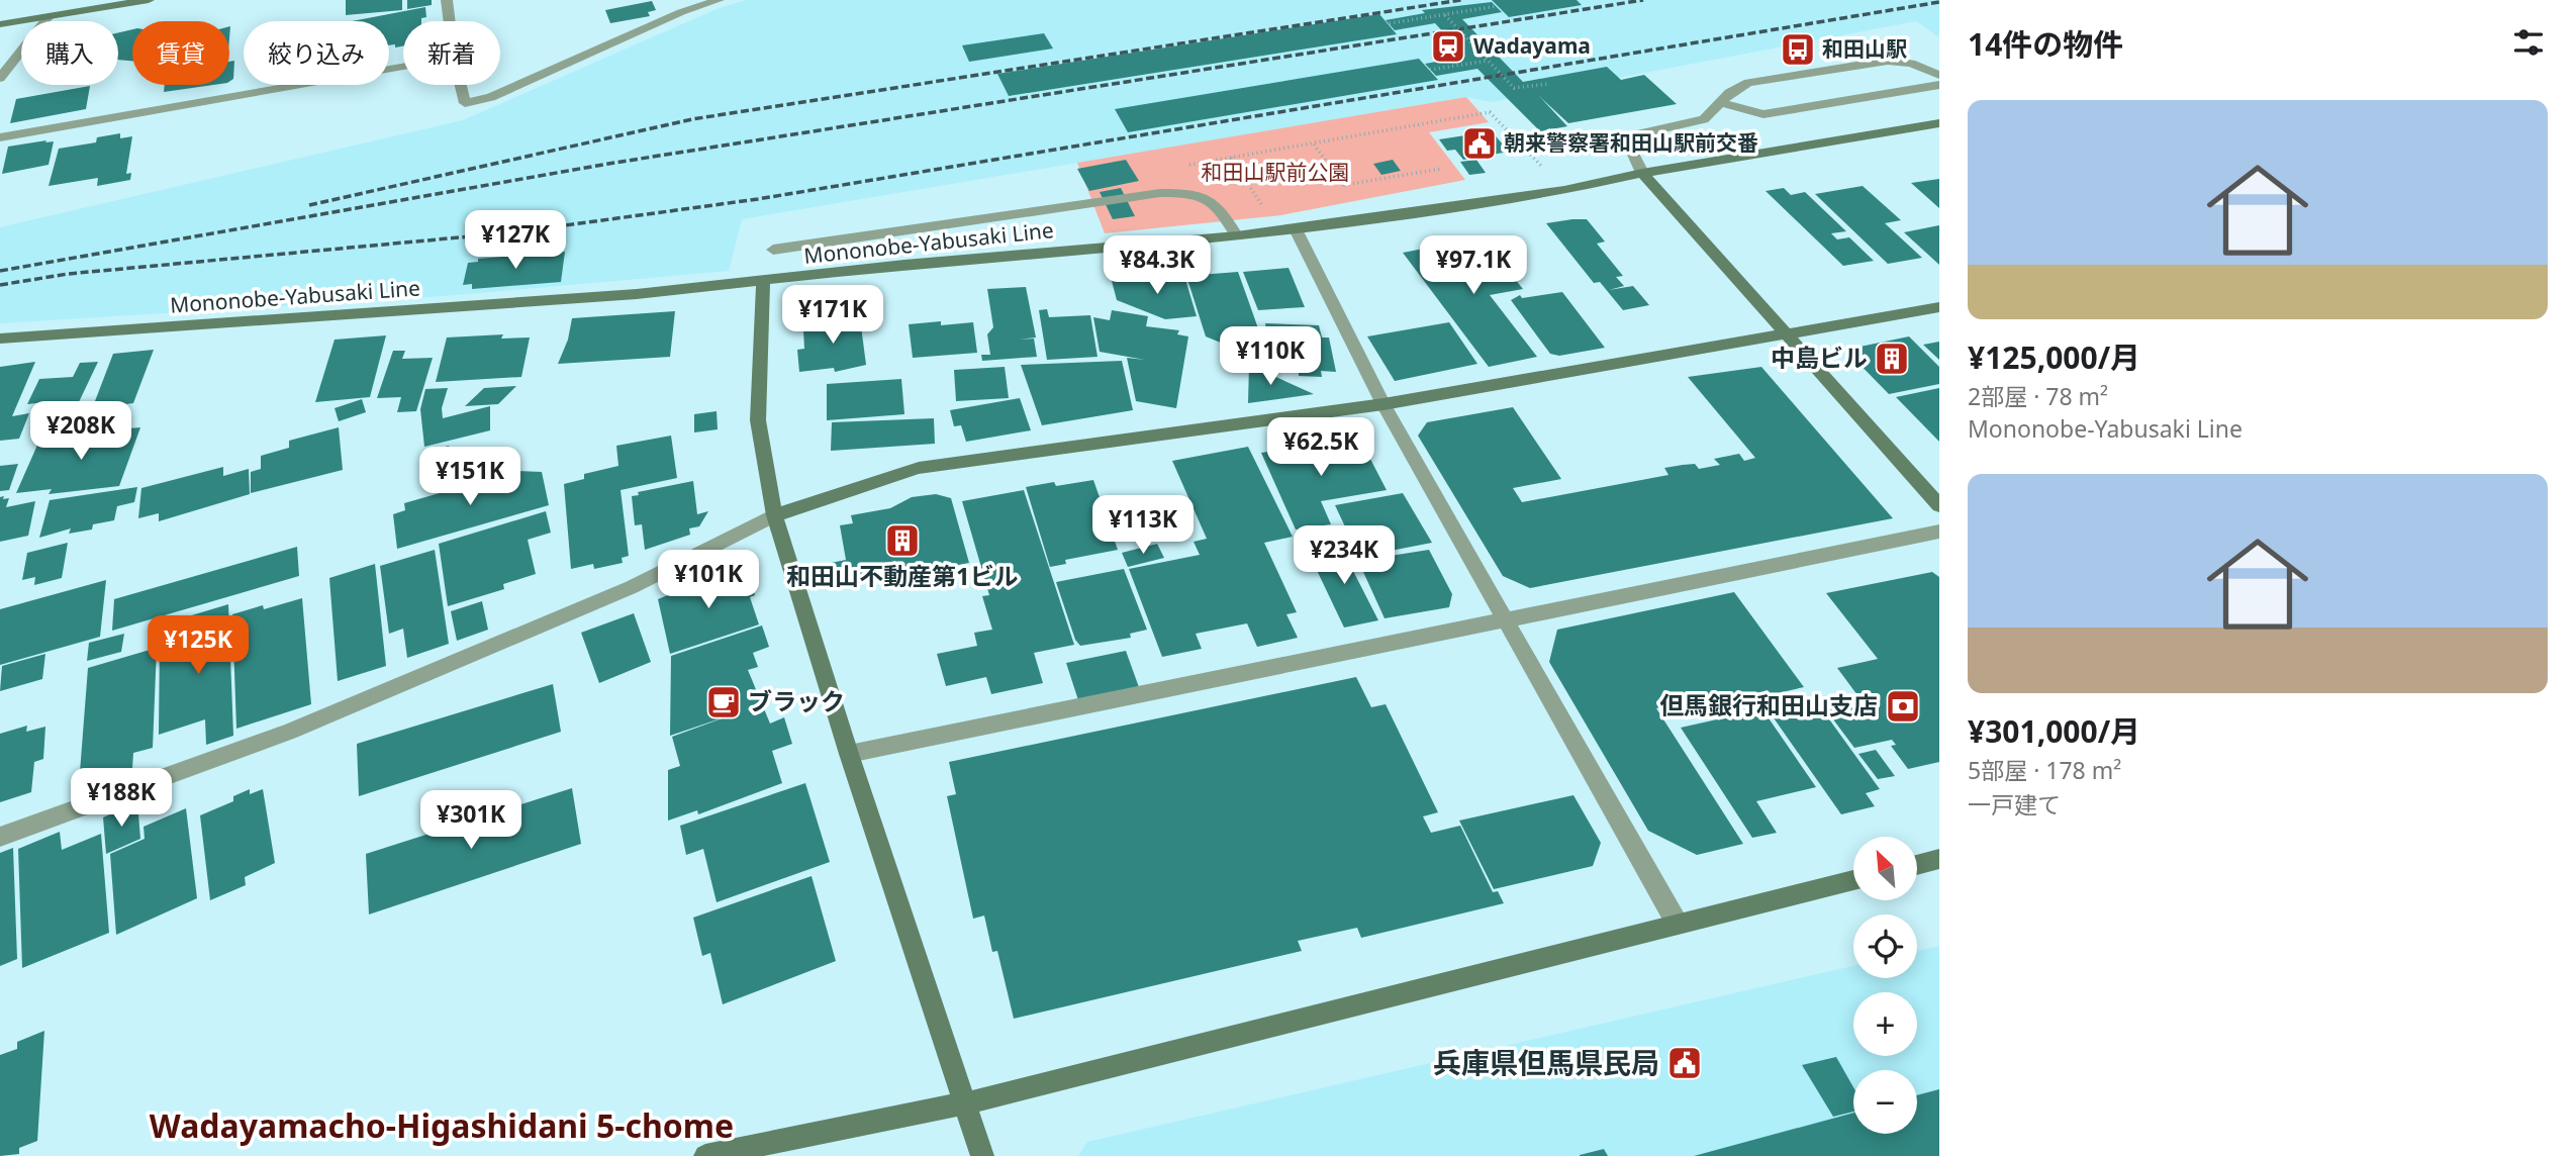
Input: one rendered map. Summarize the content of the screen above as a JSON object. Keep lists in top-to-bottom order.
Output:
{
  "streets": {
    "street": ["Mononobe-Yabusaki Line"]
  },
  "districts": ["Wadayamacho-Higashidani 5-chome"],
  "parks": ["和田山駅前公園"],
  "places": {
    "station": ["Wadayama"],
    "bus stop": ["和田山駅"],
    "public building": ["朝来警察署和田山駅前交番", "兵庫県但馬県民局"],
    "building": ["中島ビル", "和田山不動産第1ビル"],
    "cafe": ["ブラック"],
    "bank": ["但馬銀行和田山支店"]
  },
  "north": "top left",
  "page": {
    "heading": "14件の物件",
    "chip": [
      "購入",
      "賃貸",
      "絞り込み",
      "新着"
    ],
    "list": [
      {
        "name": "¥125,000/月",
        "note": "2部屋 · 78 m² · Mononobe-Yabusaki Line"
      },
      {
        "name": "¥301,000/月",
        "note": "5部屋 · 178 m² · 一戸建て"
      }
    ],
    "price": [
      "¥127K",
      "¥84.3K",
      "¥97.1K",
      "¥171K",
      "¥110K",
      "¥208K",
      "¥62.5K",
      "¥151K",
      "¥113K",
      "¥234K",
      "¥101K",
      "¥125K",
      "¥188K",
      "¥301K"
    ],
    "map_buttons": ["+", "−"]
  }
}
